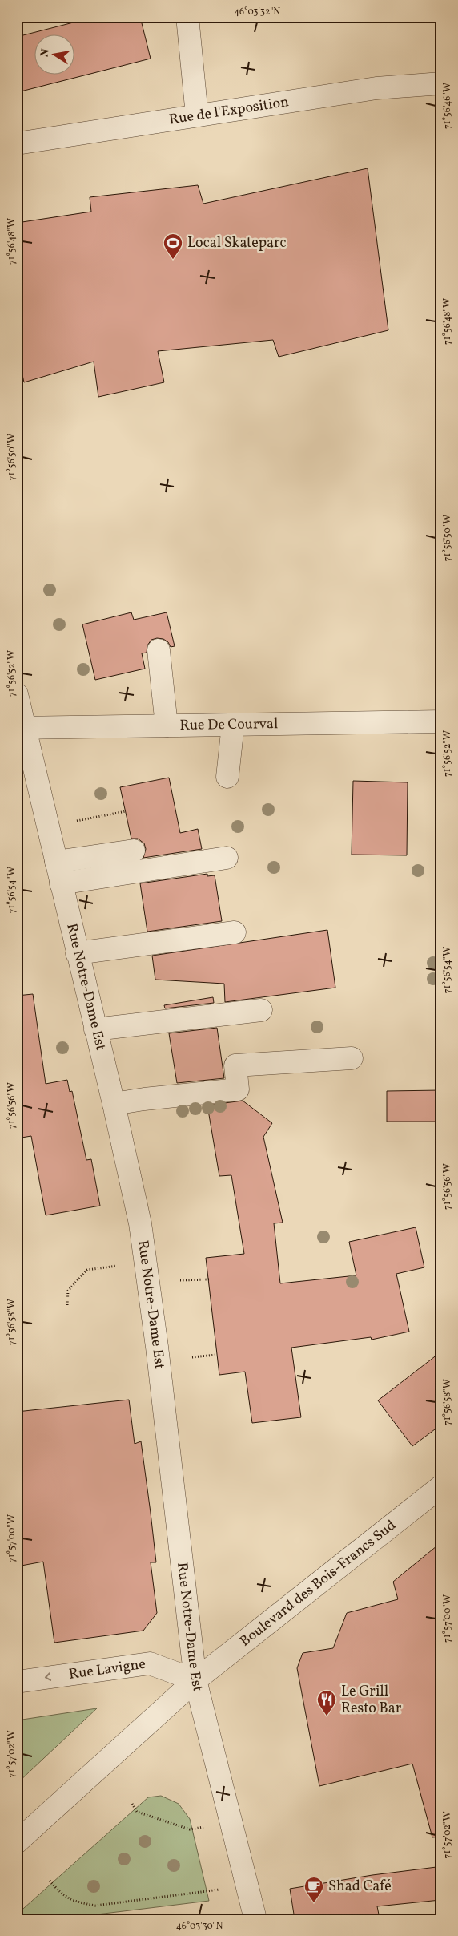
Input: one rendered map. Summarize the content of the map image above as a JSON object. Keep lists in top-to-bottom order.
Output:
{
  "streets": {
    "street": [
      "Rue de l'Exposition",
      "Rue De Courval",
      "Rue Notre-Dame Est",
      "Boulevard des Bois-Francs Sud",
      "Rue Lavigne"
    ]
  },
  "crossings": [
    ["Rue De Courval", "Rue Notre-Dame Est"],
    ["Rue Notre-Dame Est", "Boulevard des Bois-Francs Sud"],
    ["Rue Notre-Dame Est", "Rue Lavigne"],
    ["Boulevard des Bois-Francs Sud", "Rue Lavigne"]
  ],
  "one_way": ["Rue Lavigne"],
  "places": {
    "sports": ["Local Skateparc"],
    "restaurant": ["Le Grill Resto Bar"],
    "cafe": ["Shad Café"]
  },
  "north": "left",
  "coordinates": [
    "46°03'32\"N",
    "71°56'46\"W",
    "71°56'48\"W",
    "71°56'50\"W",
    "71°56'52\"W",
    "71°56'54\"W",
    "71°56'56\"W",
    "71°56'58\"W",
    "71°57'00\"W",
    "71°57'02\"W",
    "46°03'30\"N"
  ]
}
